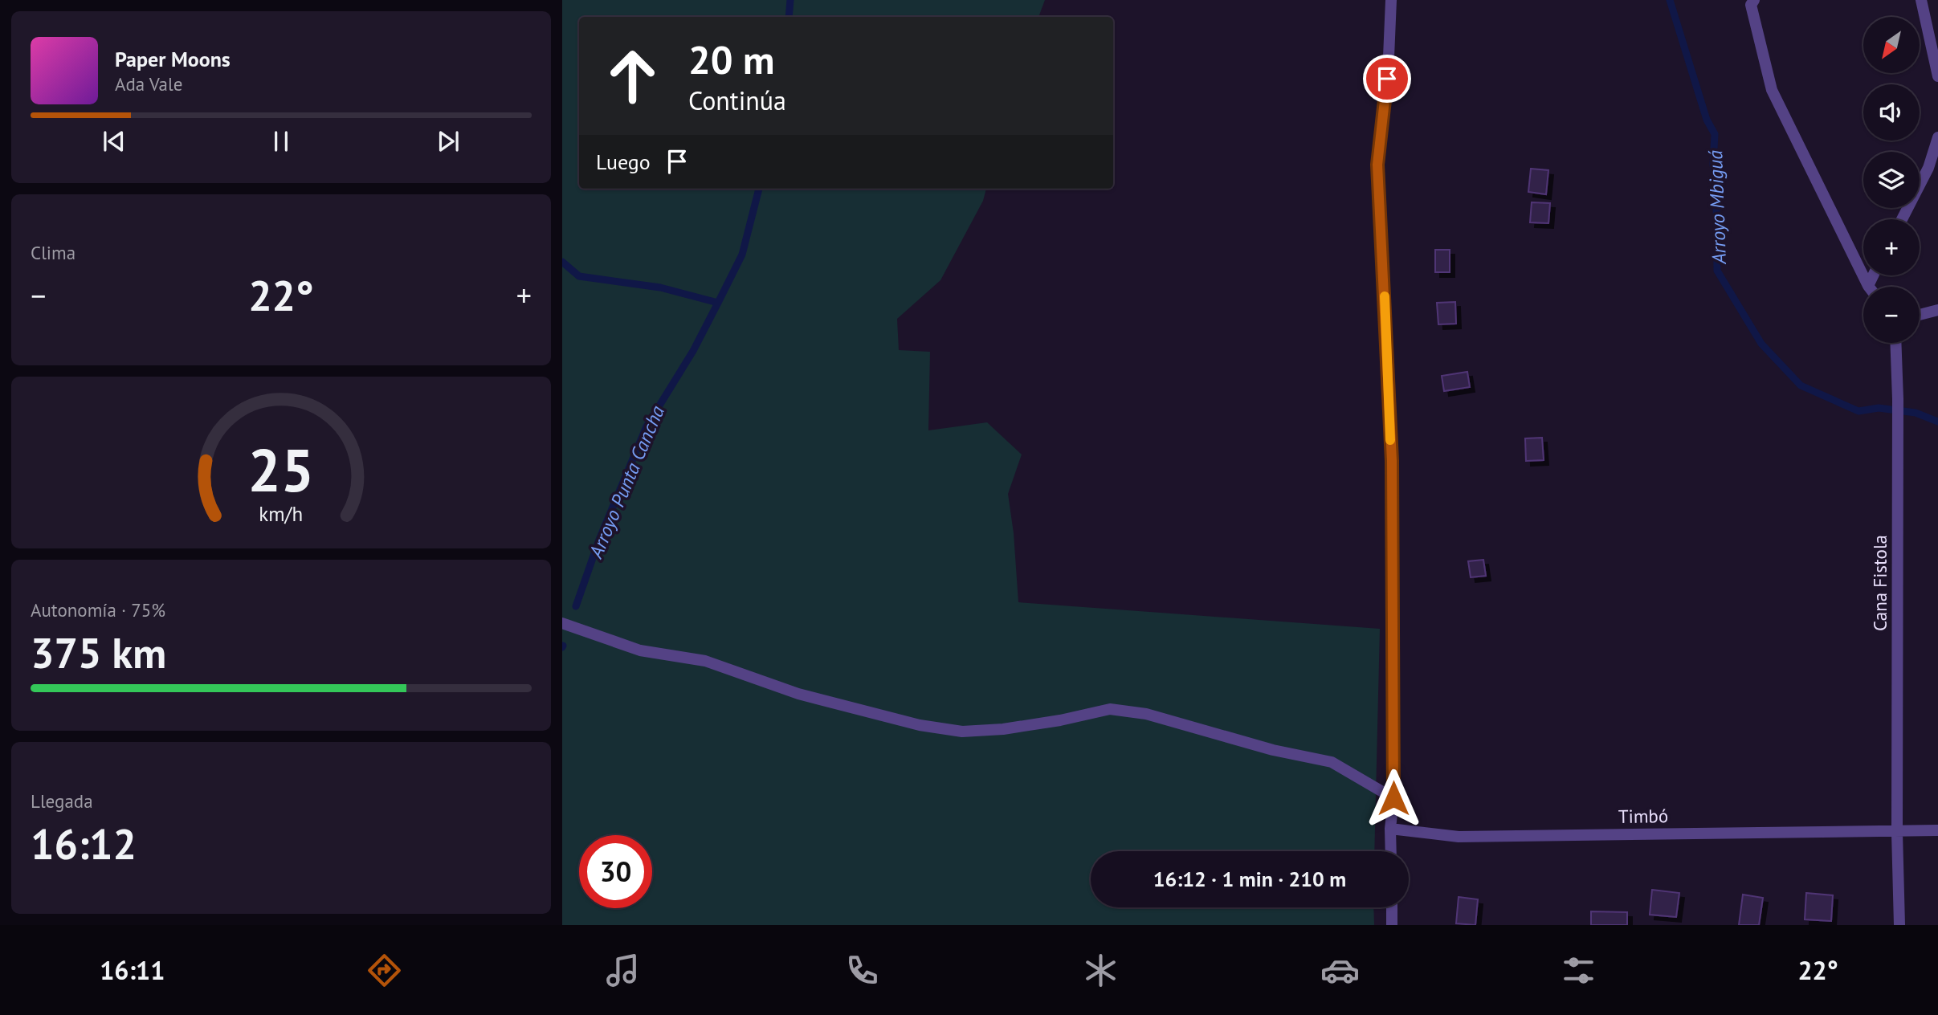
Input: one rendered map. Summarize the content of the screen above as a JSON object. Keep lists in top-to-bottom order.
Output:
{
  "streets": {
    "street": ["Cana Fistola", "Timbó"]
  },
  "crossings": [
    ["Cana Fistola", "Timbó"]
  ],
  "water": ["Arroyo Mbiguá", "Arroyo Punta Cancha"],
  "north": "bottom left",
  "page": {
    "map_buttons": ["+", "−"],
    "turn": ["20 m", "Continúa"],
    "song": ["Paper Moons", "Ada Vale"],
    "then": "Luego",
    "tile": [
      "Clima",
      ["Autonomía · 75%", "375 km"],
      ["Llegada", "16:12"]
    ],
    "heat": ["−", "22°", "+"],
    "limit": "30",
    "trip": "16:12 · 1 min · 210 m",
    "tabs": ["16:11", "22°"],
    "gauge": ["25", "km/h"]
  }
}
